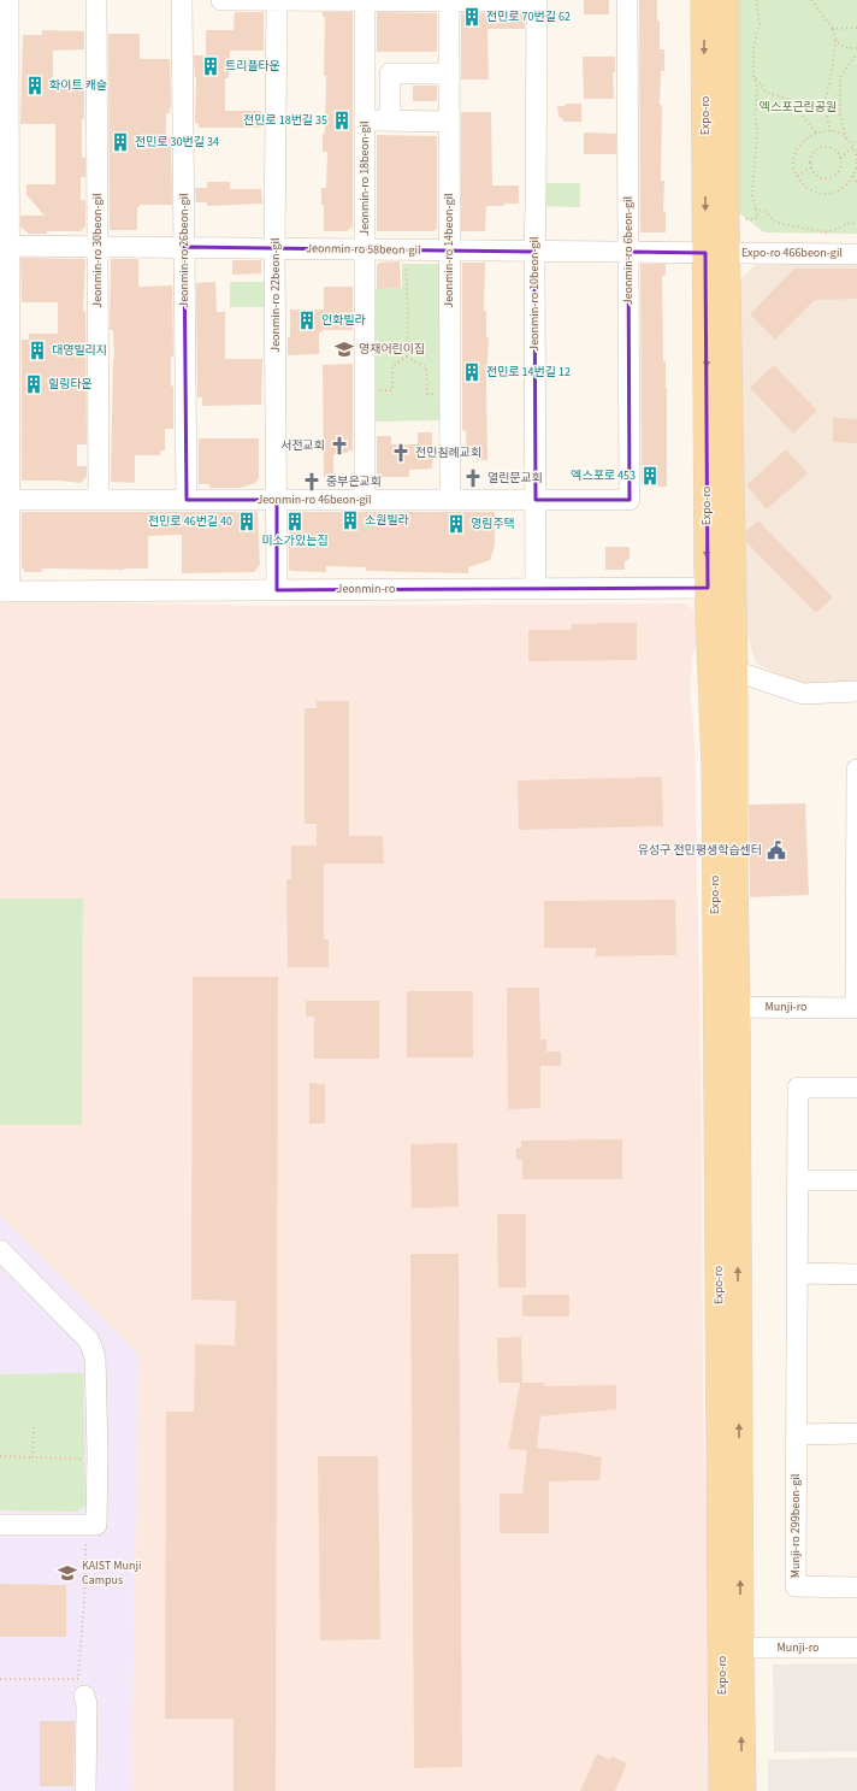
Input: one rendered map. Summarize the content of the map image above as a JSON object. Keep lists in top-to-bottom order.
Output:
{
  "streets": {
    "main road": ["Expo-ro"],
    "street": [
      "Jeonmin-ro 18beon-gil",
      "Jeonmin-ro 58beon-gil",
      "Jeonmin-ro 30beon-gil",
      "Jeonmin-ro 26beon-gil",
      "Jeonmin-ro 14beon-gil",
      "Jeonmin-ro 6beon-gil",
      "Expo-ro 466beon-gil",
      "Jeonmin-ro 10beon-gil",
      "Jeonmin-ro 22beon-gil",
      "Jeonmin-ro 46beon-gil",
      "Jeonmin-ro",
      "Munji-ro",
      "Munji-ro 299beon-gil"
    ]
  },
  "crossings": [
    ["Expo-ro", "Jeonmin-ro 58beon-gil"],
    ["Expo-ro", "Expo-ro 466beon-gil"],
    ["Expo-ro", "Jeonmin-ro"],
    ["Expo-ro", "Munji-ro"],
    ["Jeonmin-ro 18beon-gil", "Jeonmin-ro 58beon-gil"],
    ["Jeonmin-ro 18beon-gil", "Jeonmin-ro 46beon-gil"],
    ["Jeonmin-ro 58beon-gil", "Jeonmin-ro 30beon-gil"],
    ["Jeonmin-ro 58beon-gil", "Jeonmin-ro 26beon-gil"],
    ["Jeonmin-ro 58beon-gil", "Jeonmin-ro 14beon-gil"],
    ["Jeonmin-ro 58beon-gil", "Jeonmin-ro 6beon-gil"],
    ["Jeonmin-ro 58beon-gil", "Expo-ro 466beon-gil"],
    ["Jeonmin-ro 58beon-gil", "Jeonmin-ro 10beon-gil"],
    ["Jeonmin-ro 58beon-gil", "Jeonmin-ro 22beon-gil"],
    ["Jeonmin-ro 30beon-gil", "Jeonmin-ro 46beon-gil"],
    ["Jeonmin-ro 26beon-gil", "Jeonmin-ro 46beon-gil"],
    ["Jeonmin-ro 14beon-gil", "Jeonmin-ro 46beon-gil"],
    ["Jeonmin-ro 6beon-gil", "Jeonmin-ro 46beon-gil"],
    ["Jeonmin-ro 10beon-gil", "Jeonmin-ro 46beon-gil"],
    ["Jeonmin-ro 10beon-gil", "Jeonmin-ro"],
    ["Jeonmin-ro 22beon-gil", "Jeonmin-ro 46beon-gil"],
    ["Jeonmin-ro 22beon-gil", "Jeonmin-ro"]
  ],
  "parks": ["엑스포근린공원"],
  "places": {
    "building": [
      "전민로 70번길 62",
      "트리플타운",
      "화이트 캐슬",
      "전민로 18번길 35",
      "전민로 30번길 34",
      "인화빌라",
      "대영빌리지",
      "전민로 14번길 12",
      "힐링타운",
      "엑스포로 453",
      "소원빌라",
      "전민로 46번길 40",
      "미소가있는집",
      "영림주택"
    ],
    "school or university": ["영재어린이집", "KAIST Munji Campus"],
    "church": [
      "서전교회",
      "전민침례교회",
      "열린문교회",
      "중부은교회"
    ],
    "public building": ["유성구 전민평생학습센터"]
  }
}
